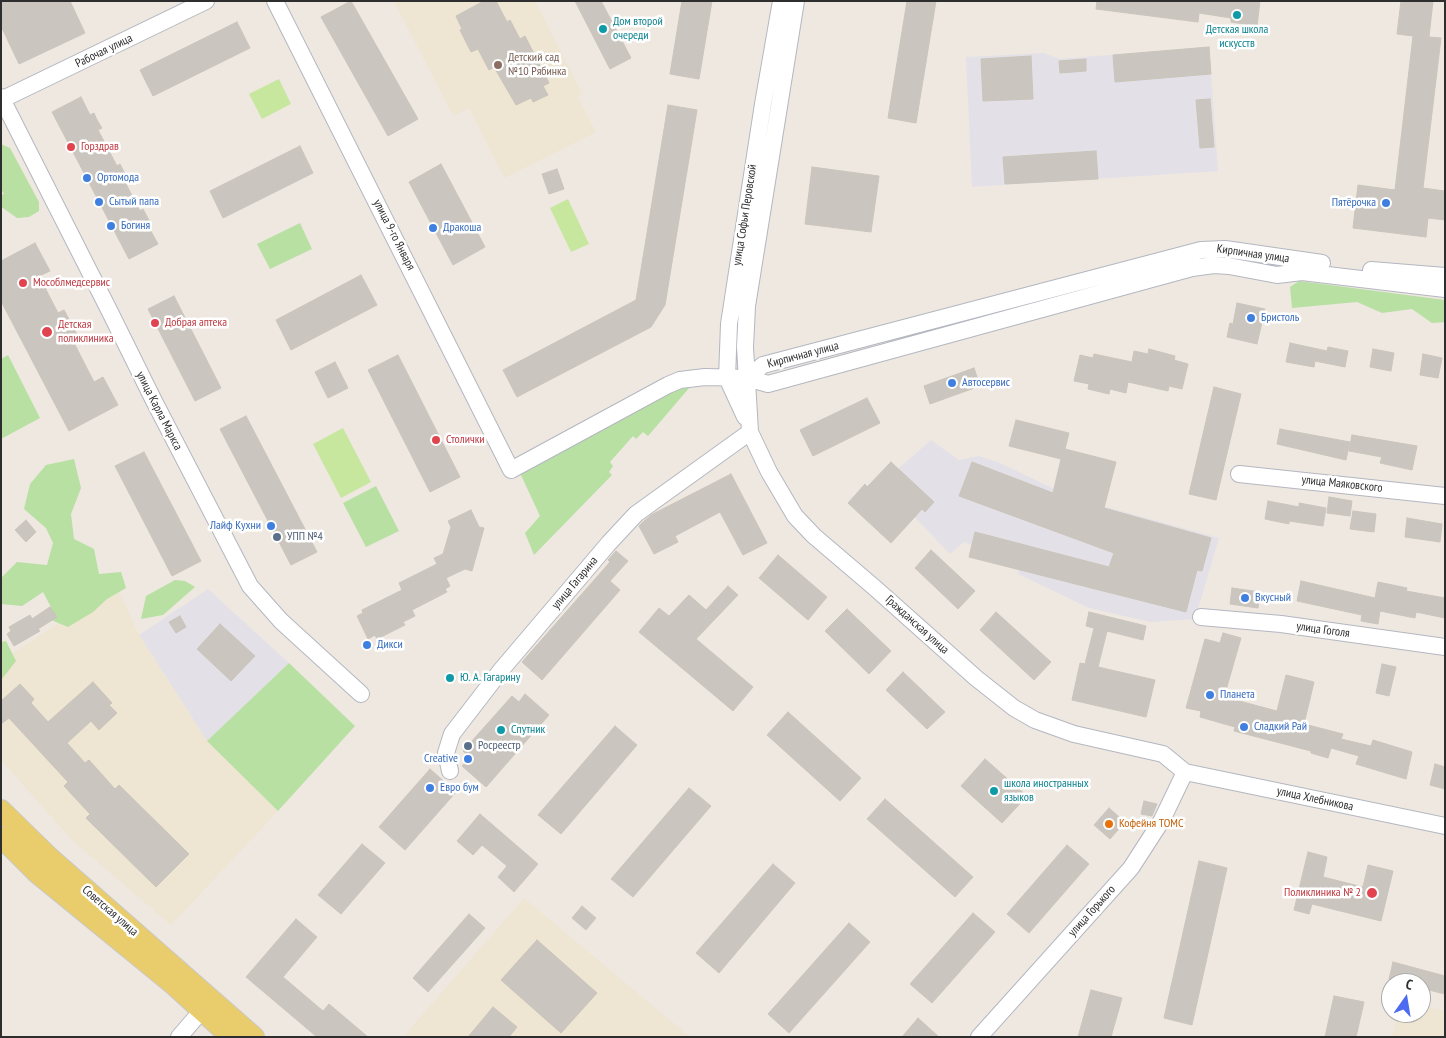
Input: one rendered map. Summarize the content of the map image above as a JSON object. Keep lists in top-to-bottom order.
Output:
{
  "streets": {
    "main road": ["Советская улица"],
    "street": [
      "Рабочая улица",
      "улица Софьи Перовской",
      "улица 9-го Января",
      "Кирпичная улица",
      "улица Карла Маркса",
      "улица Маяковского",
      "улица Гагарина",
      "Гражданская улица",
      "улица Гоголя",
      "улица Хлебникова",
      "улица Горького"
    ]
  },
  "crossings": [
    ["Рабочая улица", "улица Карла Маркса"],
    ["улица Софьи Перовской", "улица 9-го Января"],
    ["улица Софьи Перовской", "Кирпичная улица"],
    ["улица Софьи Перовской", "улица Гагарина"],
    ["улица Софьи Перовской", "Гражданская улица"],
    ["Кирпичная улица", "Гражданская улица"],
    ["улица Гагарина", "Гражданская улица"],
    ["Гражданская улица", "улица Хлебникова"],
    ["Гражданская улица", "улица Горького"],
    ["улица Хлебникова", "улица Горького"]
  ],
  "places": [
    "Детская школа искусств",
    "Дом второй очереди",
    "Детский сад №10 Рябинка",
    "Горздрав",
    "Ортомода",
    "Сытый папа",
    "Пятёрочка",
    "Богиня",
    "Дракоша",
    "Мособлмедсервис",
    "Бристоль",
    "Добрая аптека",
    "Детская поликлиника",
    "Автосервис",
    "Столички",
    "Лайф Кухни",
    "УПП №4",
    "Вкусный",
    "Дикси",
    "Ю. А. Гагарину",
    "Планета",
    "Сладкий Рай",
    "Спутник",
    "Росреестр",
    "Creative",
    "Евро бум",
    "школа иностранных языков",
    "Кофейня ТОМС",
    "Поликлиника № 2"
  ],
  "north": "top"
}
